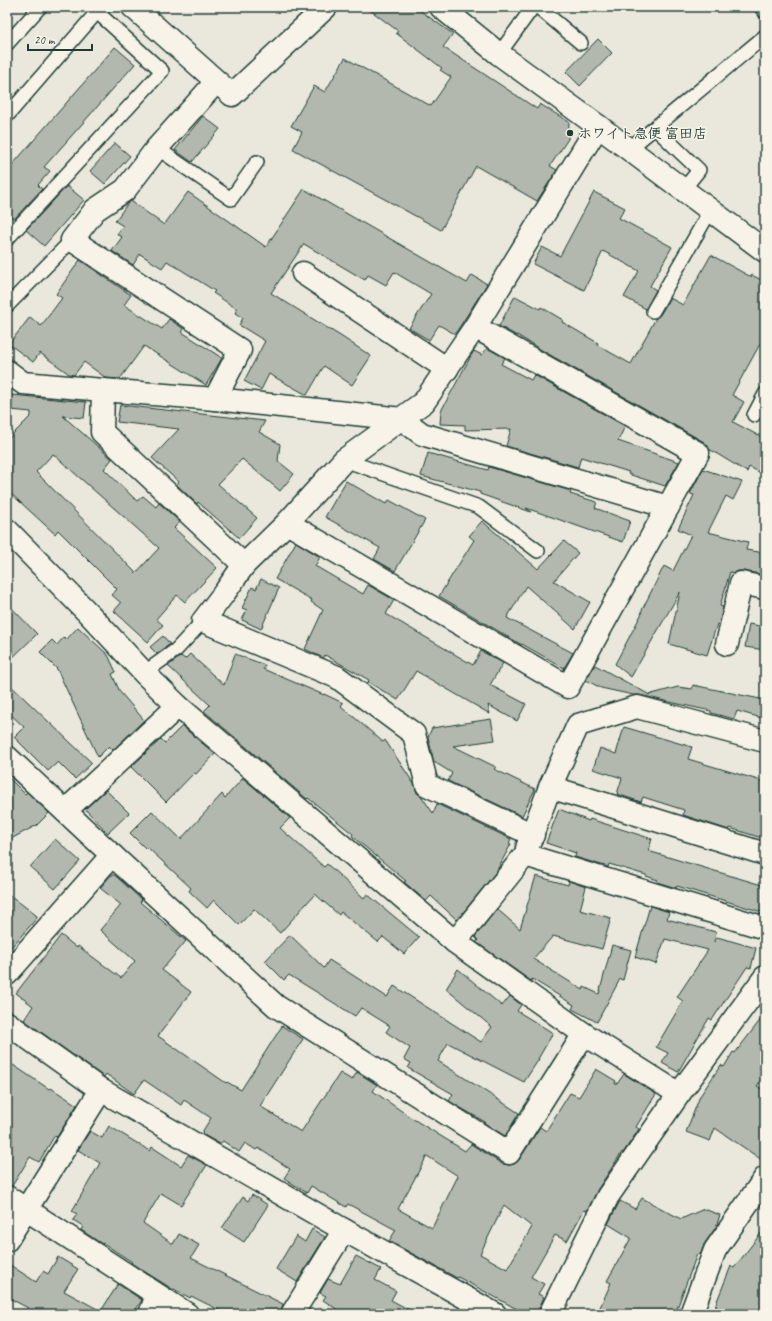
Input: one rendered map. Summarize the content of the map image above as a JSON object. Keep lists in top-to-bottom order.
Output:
{
  "places": ["ホワイト急便 富田店"],
  "scale_bar": "20 m"
}
